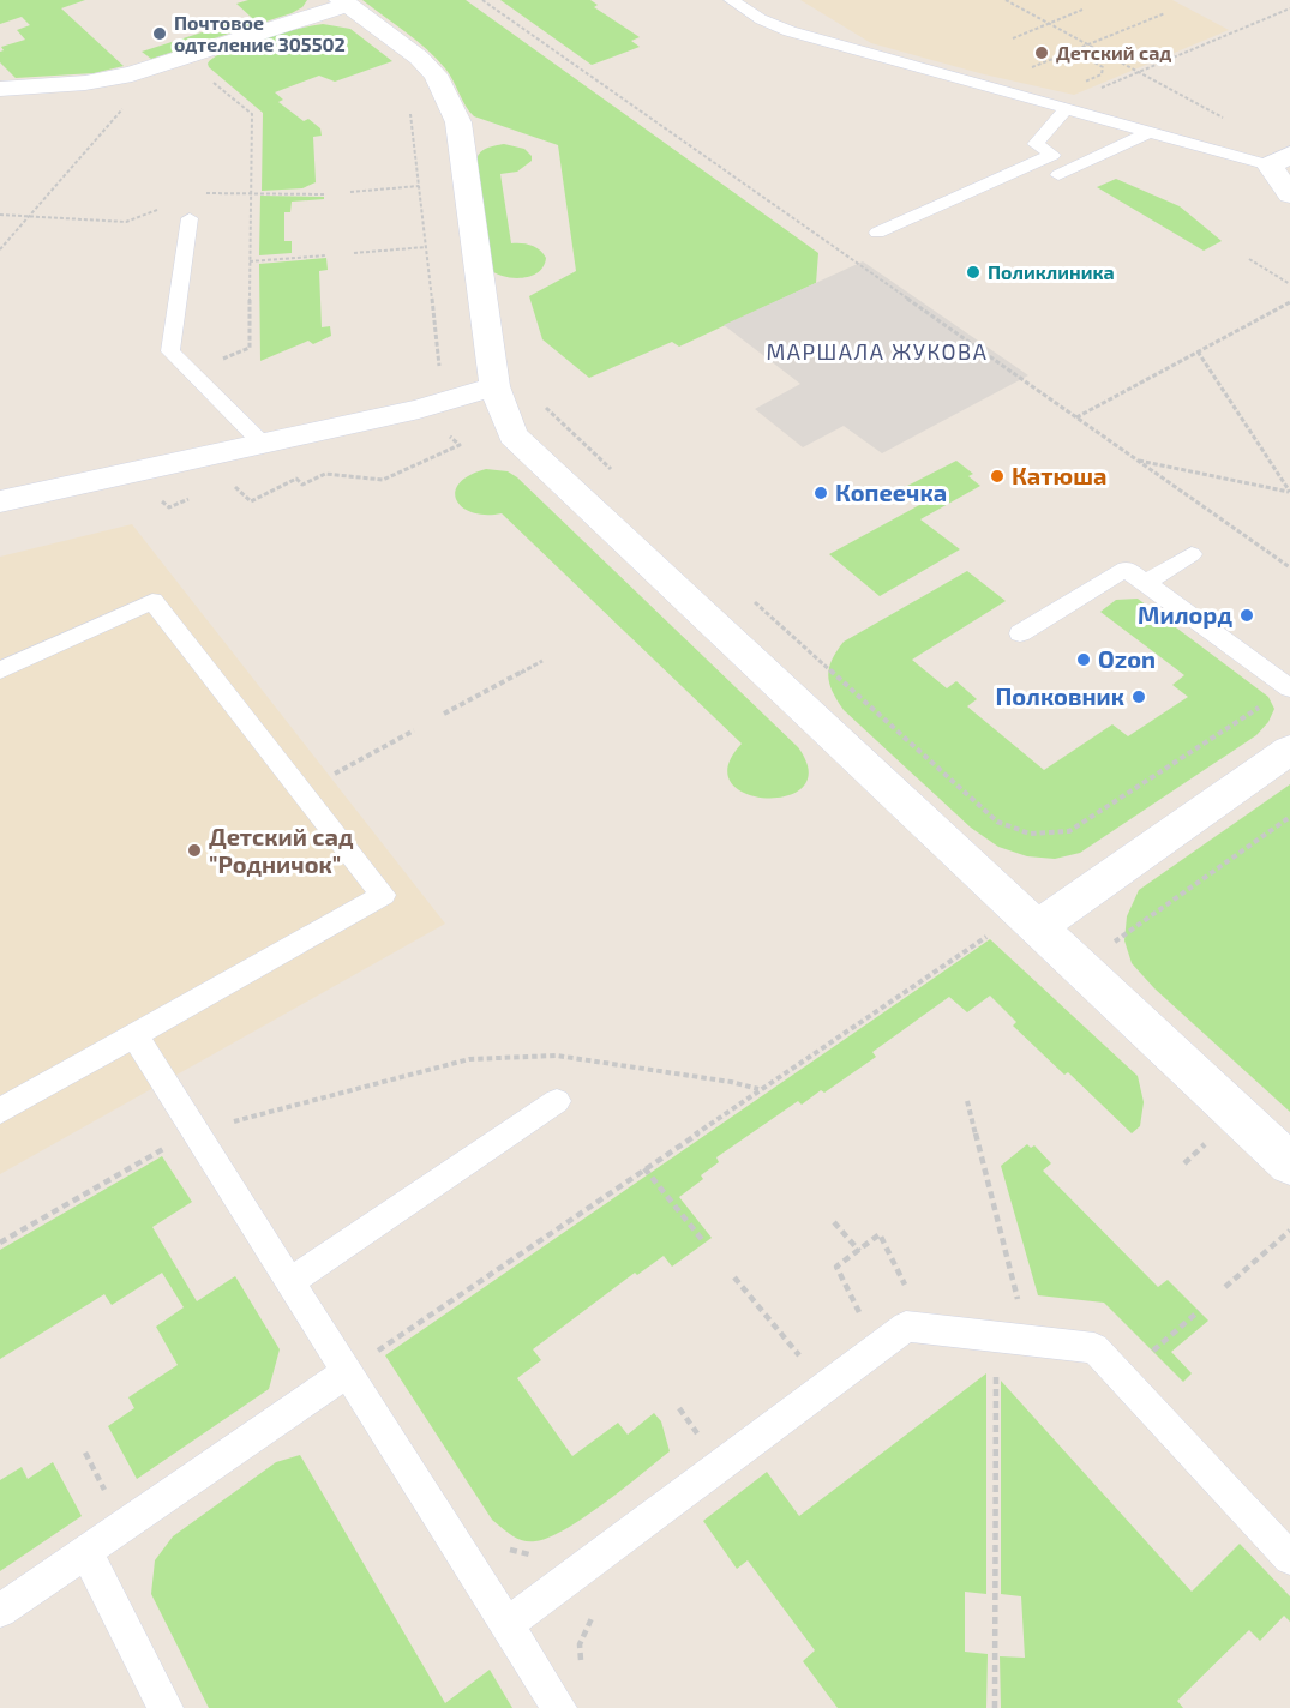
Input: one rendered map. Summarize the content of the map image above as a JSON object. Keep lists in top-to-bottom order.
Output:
{
  "districts": ["МАРШАЛА ЖУКОВА"],
  "places": [
    "Почтовое одтеление 305502",
    "Детский сад",
    "Поликлиника",
    "Катюша",
    "Копеечка",
    "Милорд",
    "Ozon",
    "Полковник",
    "Детский сад \"Родничок\""
  ]
}
